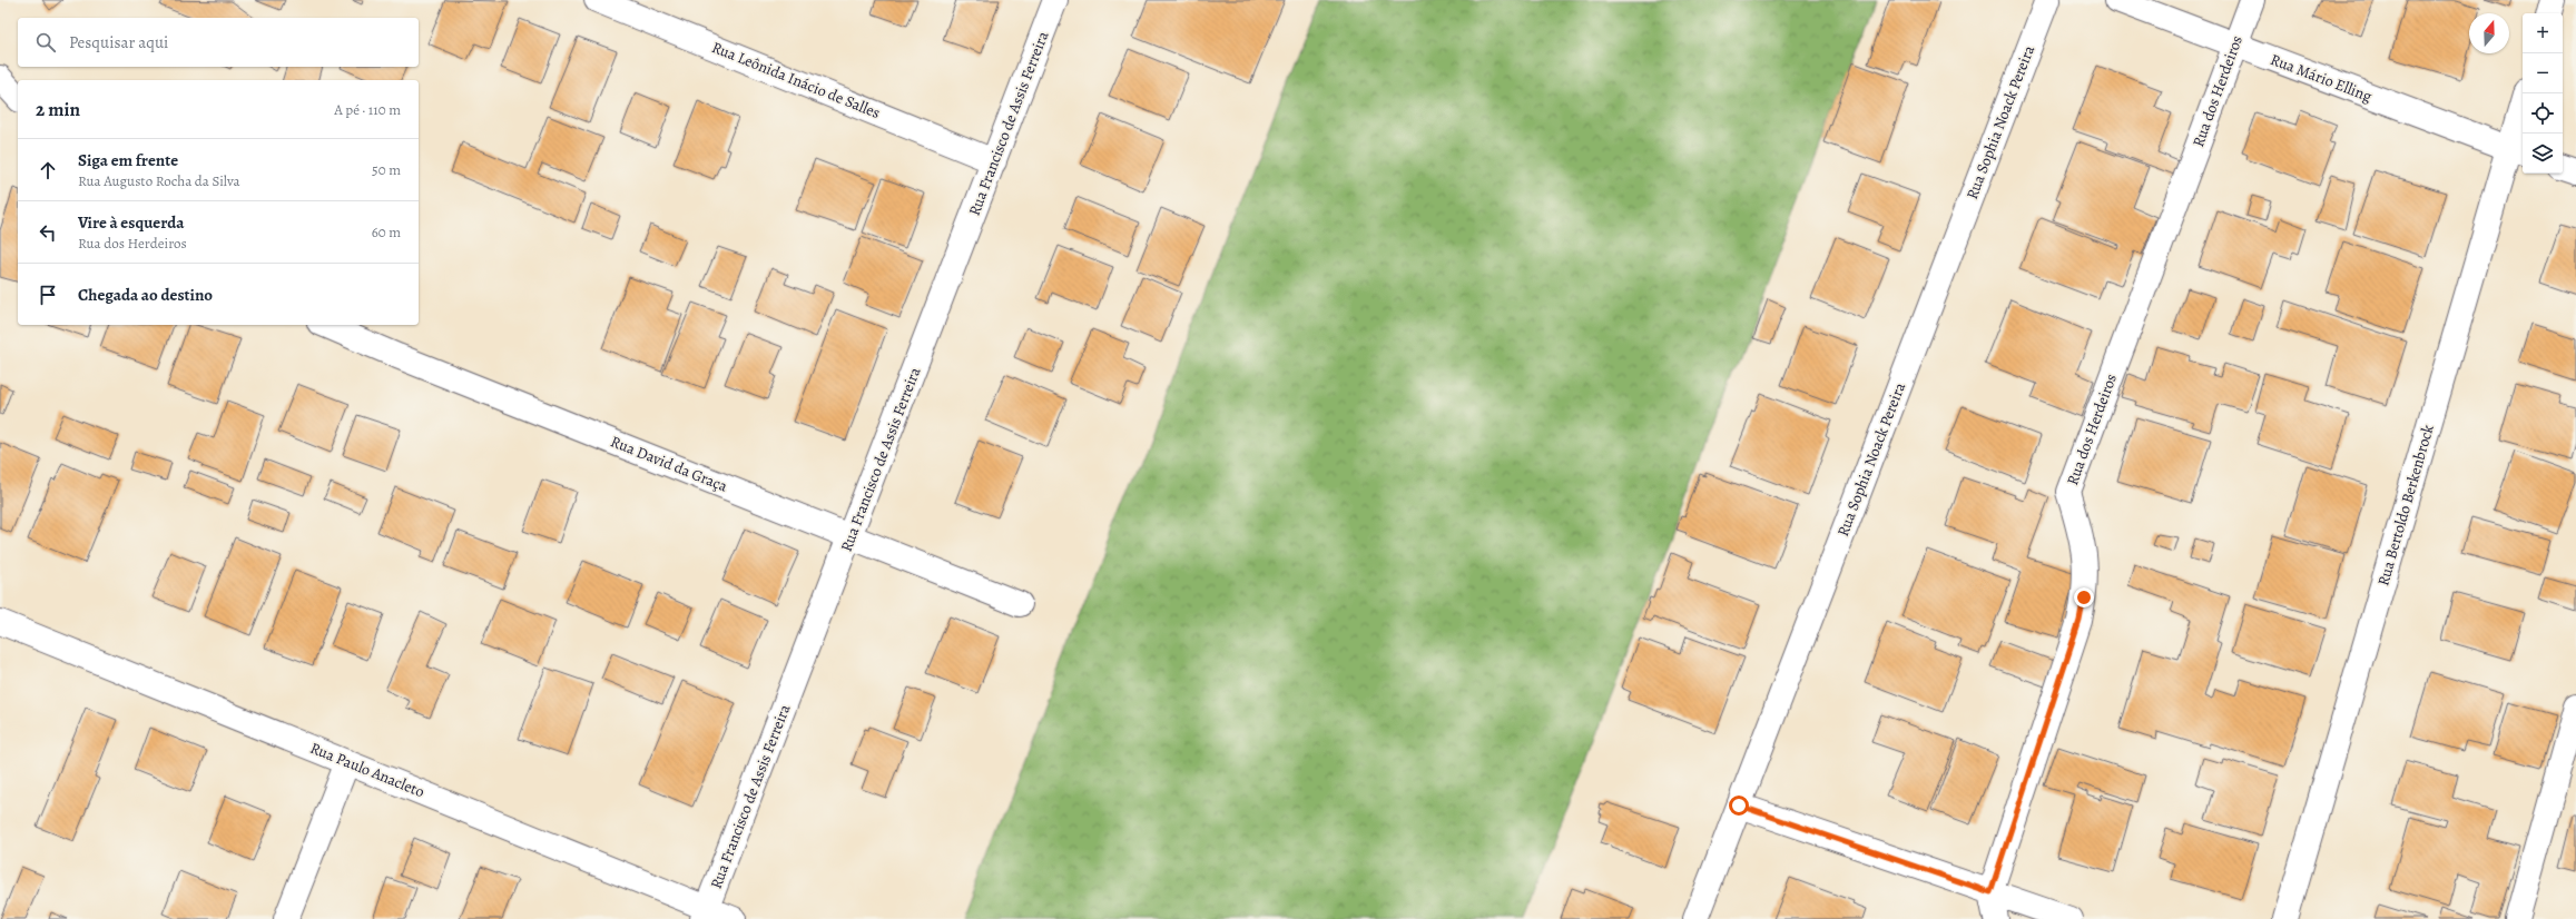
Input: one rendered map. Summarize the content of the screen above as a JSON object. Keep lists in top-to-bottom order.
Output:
{
  "streets": {
    "street": [
      "Rua Mário Elling",
      "Rua Leônida Inácio de Salles",
      "Rua dos Herdeiros",
      "Rua Sophia Noack Pereira",
      "Rua Francisco de Assis Ferreira",
      "Rua David da Graça",
      "Rua Bertoldo Berkenbrock",
      "Rua Paulo Anacleto"
    ]
  },
  "crossings": [
    ["Rua Mário Elling", "Rua dos Herdeiros"],
    ["Rua Mário Elling", "Rua Bertoldo Berkenbrock"],
    ["Rua Leônida Inácio de Salles", "Rua Francisco de Assis Ferreira"],
    ["Rua Francisco de Assis Ferreira", "Rua David da Graça"],
    ["Rua Francisco de Assis Ferreira", "Rua Paulo Anacleto"]
  ],
  "north": "top",
  "page": {
    "map_buttons": ["+", "−"],
    "search": "Pesquisar aqui",
    "heading": ["2 min", "A pé · 110 m"],
    "list": [
      ["Siga em frente", "Rua Augusto Rocha da Silva", "50 m"],
      ["Vire à esquerda", "Rua dos Herdeiros", "60 m"],
      "Chegada ao destino"
    ]
  }
}
